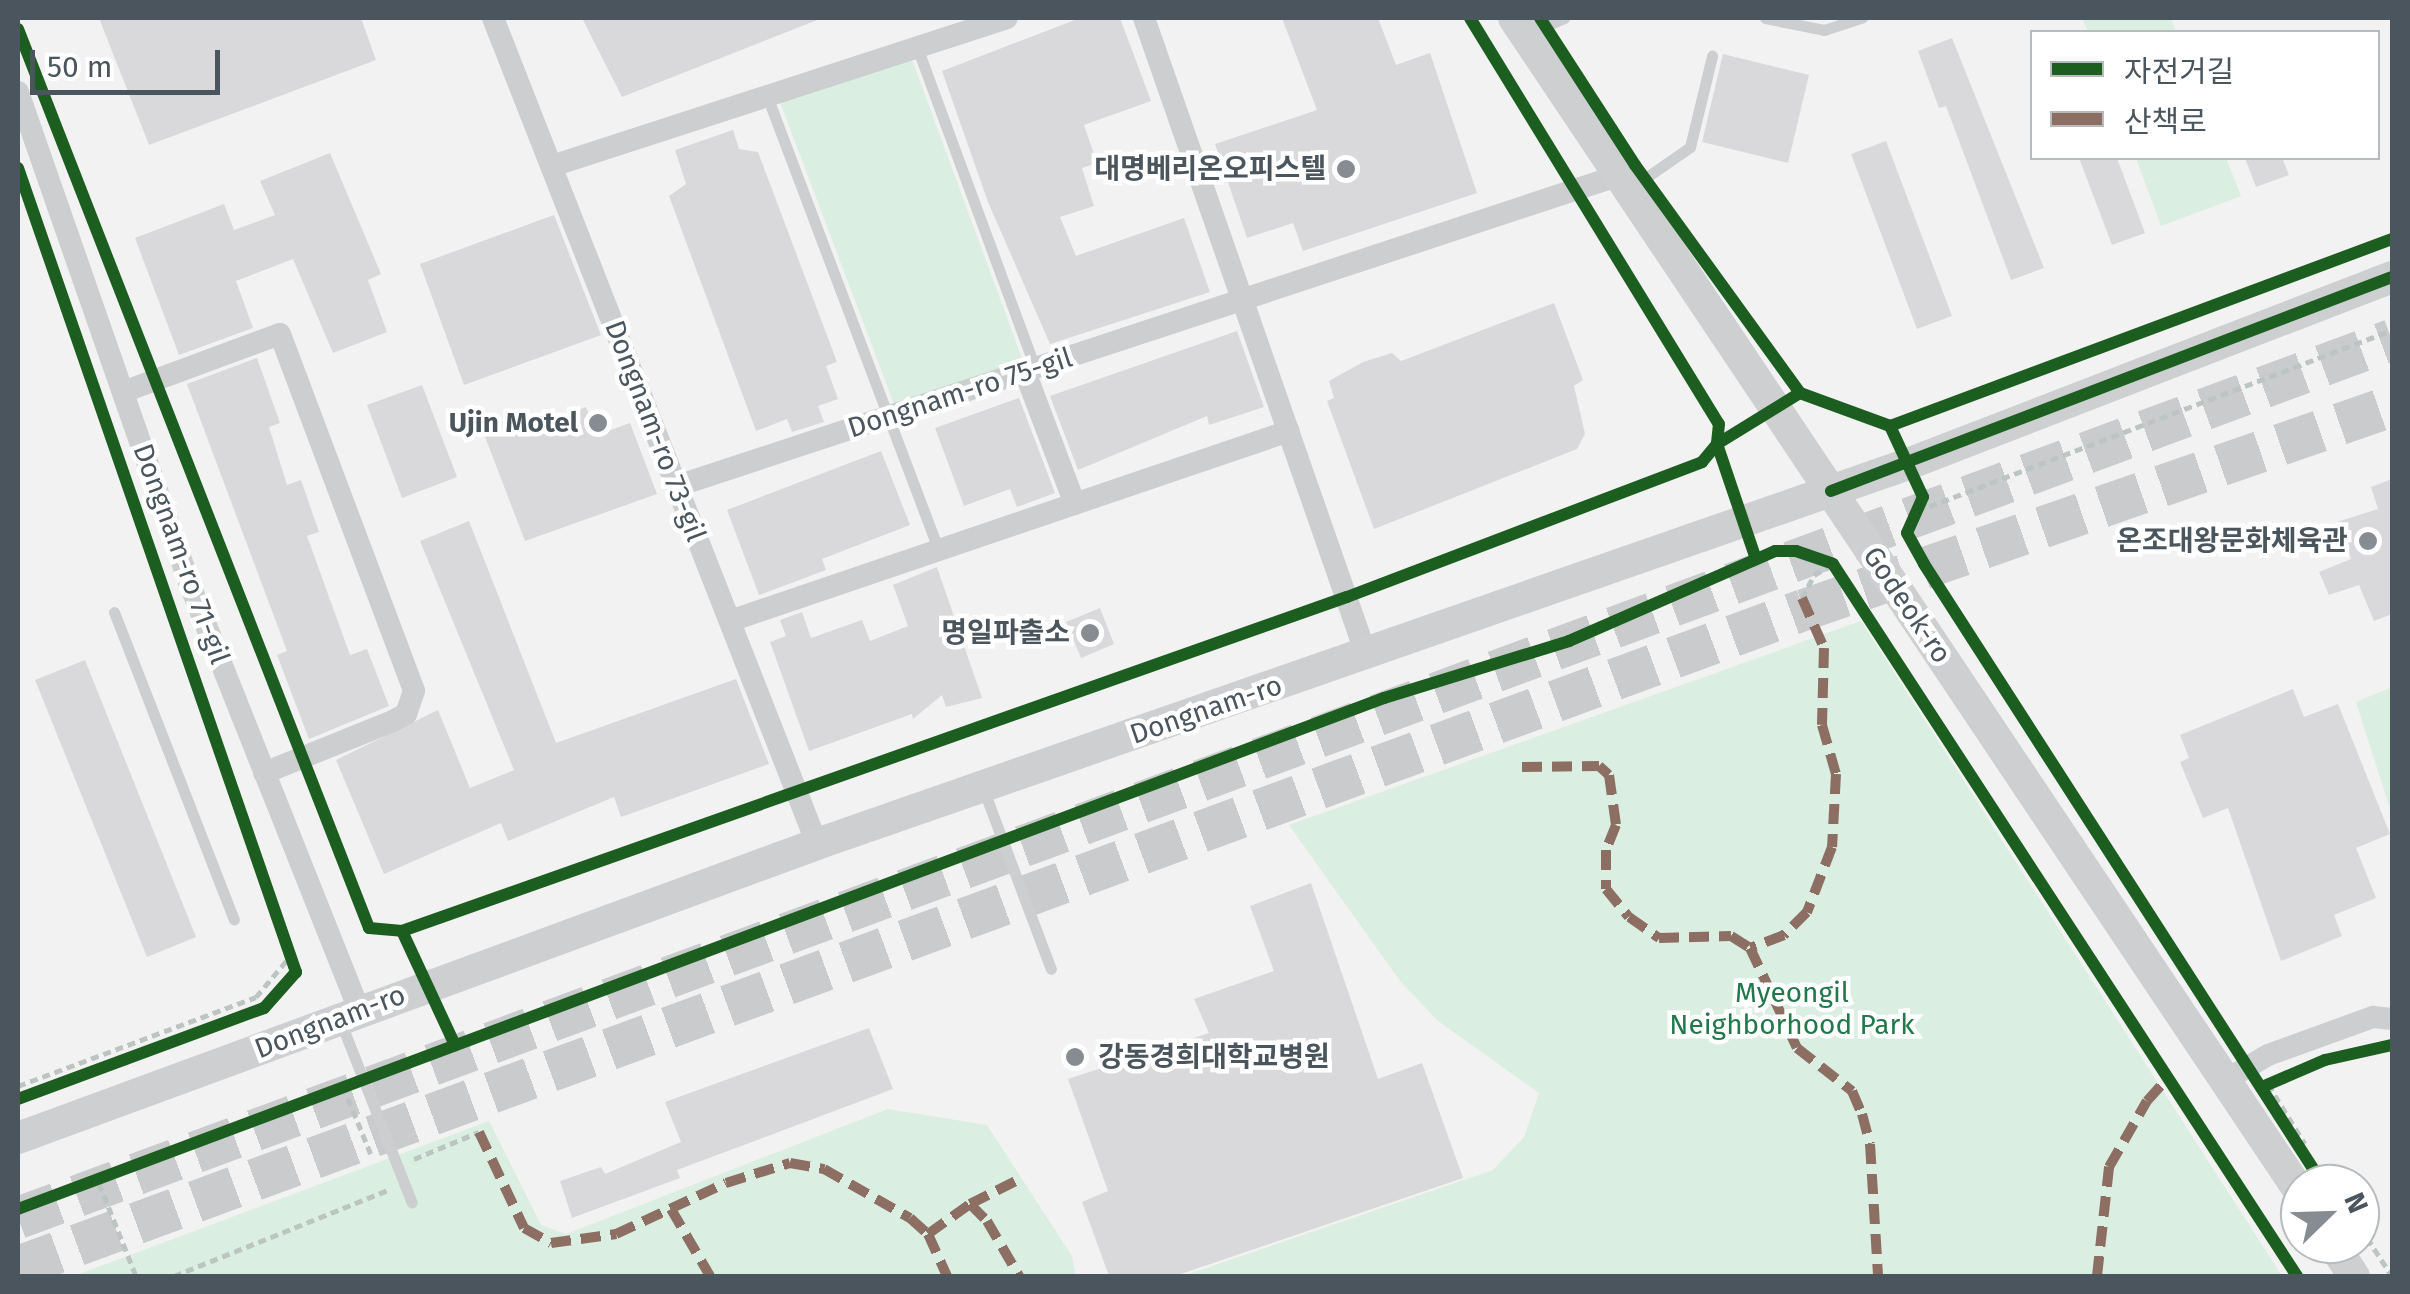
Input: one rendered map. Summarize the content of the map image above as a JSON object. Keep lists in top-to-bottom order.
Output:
{
  "streets": {
    "main road": ["Godeok-ro", "Dongnam-ro"],
    "street": ["Dongnam-ro 75-gil", "Dongnam-ro 73-gil", "Dongnam-ro 71-gil"]
  },
  "crossings": [
    ["Dongnam-ro 75-gil", "Dongnam-ro 73-gil"],
    ["Dongnam-ro 75-gil", "Godeok-ro"],
    ["Dongnam-ro 73-gil", "Dongnam-ro"],
    ["Dongnam-ro 71-gil", "Dongnam-ro"],
    ["Godeok-ro", "Dongnam-ro"]
  ],
  "parks": ["Myeongil Neighborhood Park"],
  "places": [
    "대명베리온오피스텔",
    "Ujin Motel",
    "온조대왕문화체육관",
    "명일파출소",
    "강동경희대학교병원"
  ],
  "legend": ["자전거길", "산책로"],
  "scale_bar": "50 m",
  "north": "top right"
}
